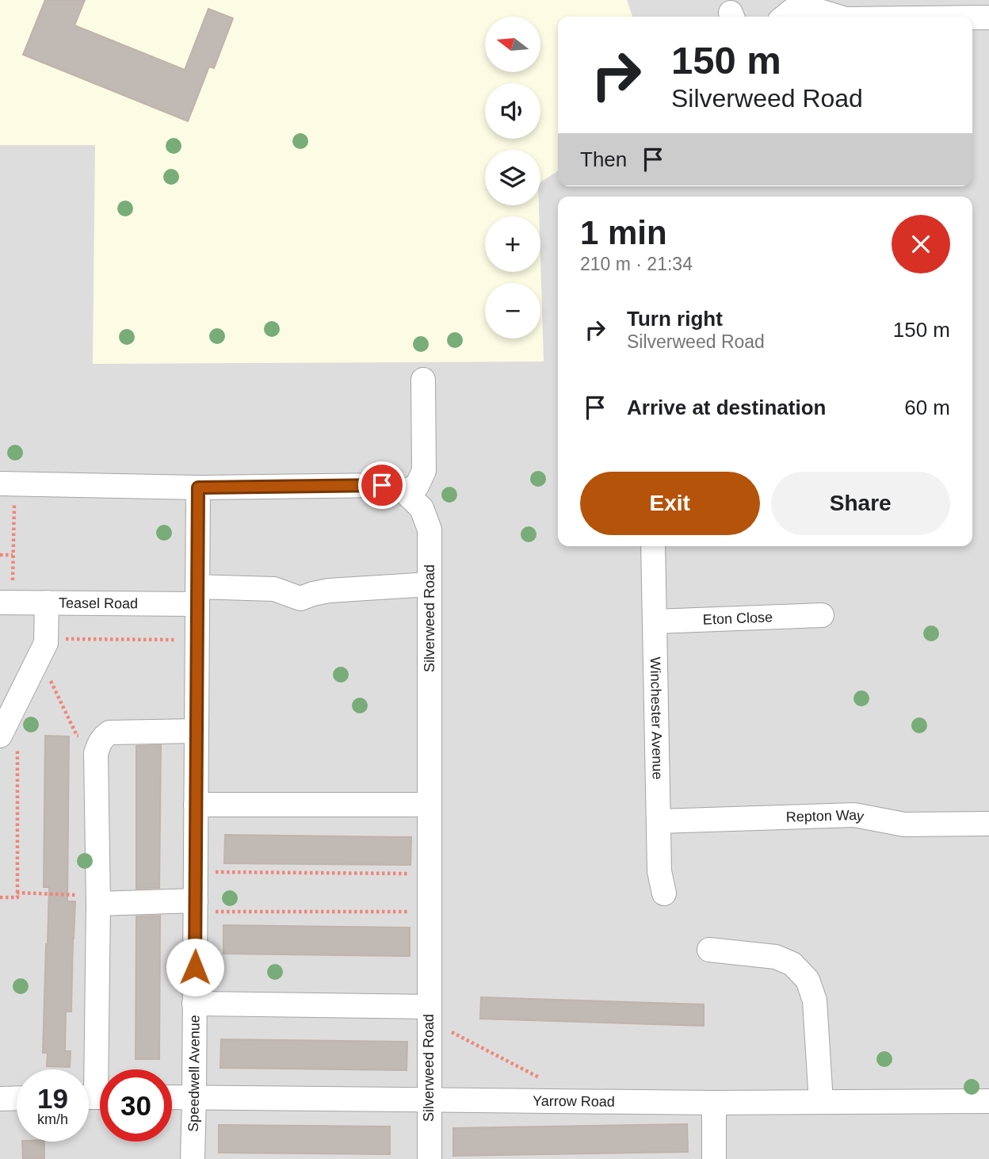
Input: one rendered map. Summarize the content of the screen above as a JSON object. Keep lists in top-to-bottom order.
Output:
{
  "streets": {
    "street": [
      "Teasel Road",
      "Silverweed Road",
      "Eton Close",
      "Winchester Avenue",
      "Repton Way",
      "Speedwell Avenue",
      "Yarrow Road"
    ]
  },
  "crossings": [
    ["Teasel Road", "Silverweed Road"],
    ["Teasel Road", "Speedwell Avenue"],
    ["Silverweed Road", "Yarrow Road"],
    ["Eton Close", "Winchester Avenue"],
    ["Winchester Avenue", "Repton Way"],
    ["Speedwell Avenue", "Yarrow Road"]
  ],
  "north": "left",
  "page": {
    "map_buttons": ["+", "−"],
    "turn": ["150 m", "Silverweed Road"],
    "then": "Then",
    "heading": ["1 min", "210 m · 21:34"],
    "list": [
      {
        "name": "Turn right",
        "note": "Silverweed Road",
        "value": "150 m"
      },
      {
        "name": "Arrive at destination",
        "value": "60 m"
      }
    ],
    "buttons": ["Exit", "Share"],
    "speed": "19 km/h",
    "limit": "30"
  }
}
